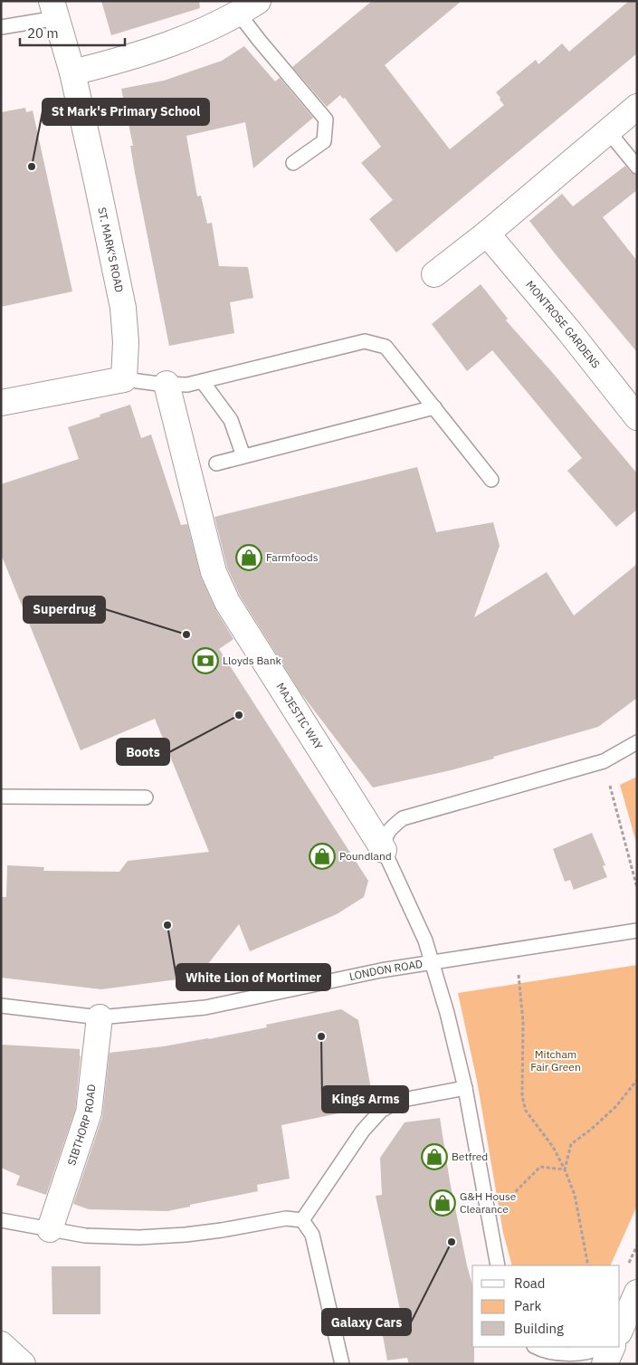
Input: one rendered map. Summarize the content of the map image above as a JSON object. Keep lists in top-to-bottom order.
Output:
{
  "streets": {
    "street": [
      "ST. MARK'S ROAD",
      "MONTROSE GARDENS",
      "MAJESTIC WAY",
      "SIBTHORP ROAD"
    ],
    "lane": ["LONDON ROAD"]
  },
  "crossings": [
    ["MAJESTIC WAY", "LONDON ROAD"],
    ["LONDON ROAD", "SIBTHORP ROAD"]
  ],
  "parks": ["Mitcham Fair Green"],
  "places": {
    "other": [
      "St Mark's Primary School",
      "Superdrug",
      "Boots",
      "White Lion of Mortimer",
      "Kings Arms",
      "Galaxy Cars"
    ],
    "shop": [
      "Farmfoods",
      "Poundland",
      "Betfred",
      "G&H House Clearance"
    ],
    "bank": ["Lloyds Bank"]
  },
  "legend": ["Road", "Park", "Building"],
  "scale_bar": "20 m"
}
